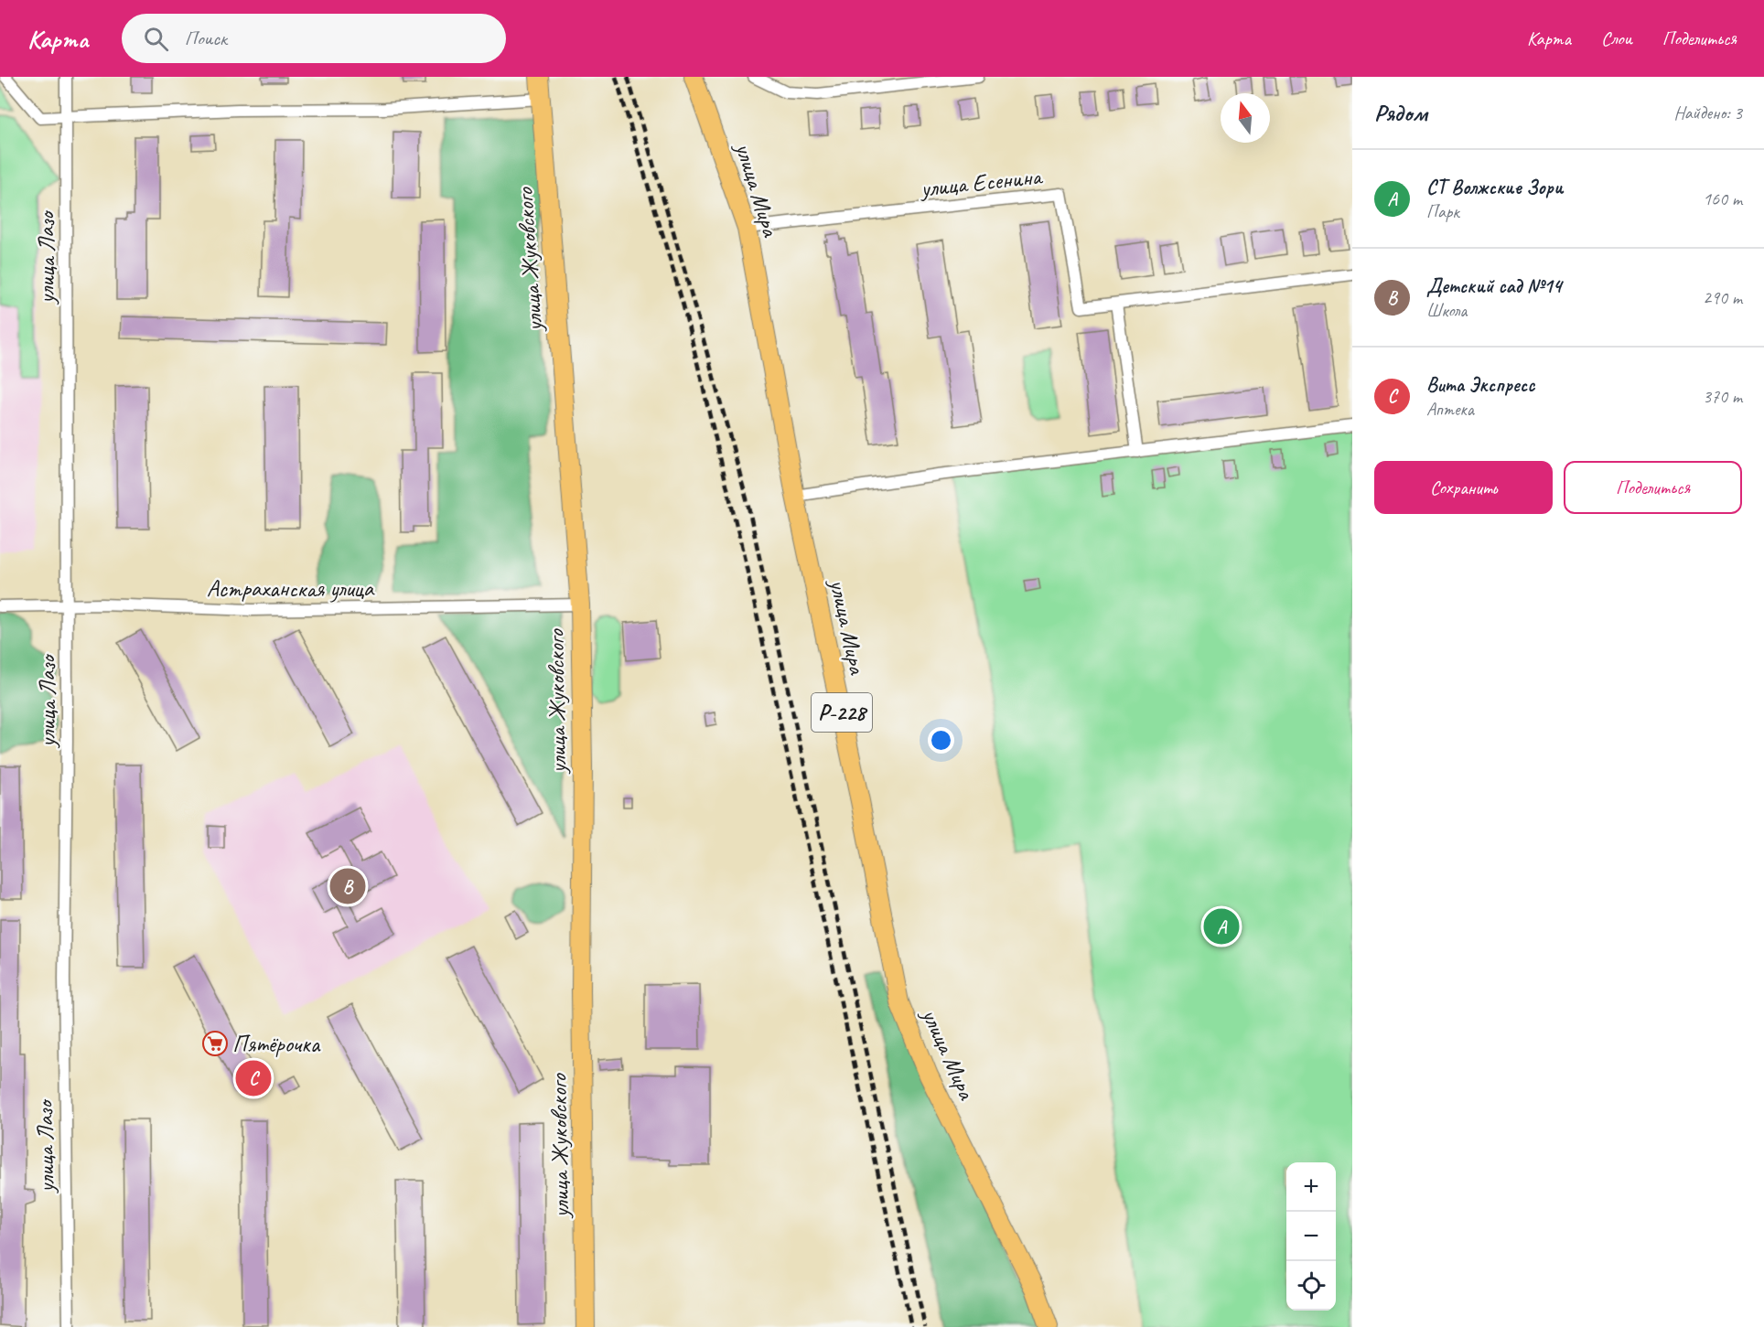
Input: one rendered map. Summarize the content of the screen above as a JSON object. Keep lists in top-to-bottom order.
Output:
{
  "streets": {
    "main road": ["улица Мира", "улица Жуковского", "Р-228"],
    "street": ["улица Есенина", "улица Лазо", "Астраханская улица"]
  },
  "crossings": [
    ["улица Есенина", "улица Мира"],
    ["улица Лазо", "Астраханская улица"],
    ["улица Жуковского", "Астраханская улица"]
  ],
  "places": {
    "supermarket": ["Пятёрочка"]
  },
  "north": "top",
  "page": {
    "header": "Карта",
    "search": "Поиск",
    "nav": ["Карта", "Слои", "Поделиться"],
    "heading": ["Рядом", "Найдено: 3"],
    "list": [
      {
        "mark": "A",
        "name": "СТ Волжские Зори",
        "note": "Парк",
        "value": "160 m"
      },
      {
        "mark": "B",
        "name": "Детский сад №14",
        "note": "Школа",
        "value": "290 m"
      },
      {
        "mark": "C",
        "name": "Вита Экспресс",
        "note": "Аптека",
        "value": "370 m"
      }
    ],
    "buttons": ["Сохранить", "Поделиться"],
    "pins": ["B", "A", "C"],
    "map_buttons": ["+", "−"]
  }
}
